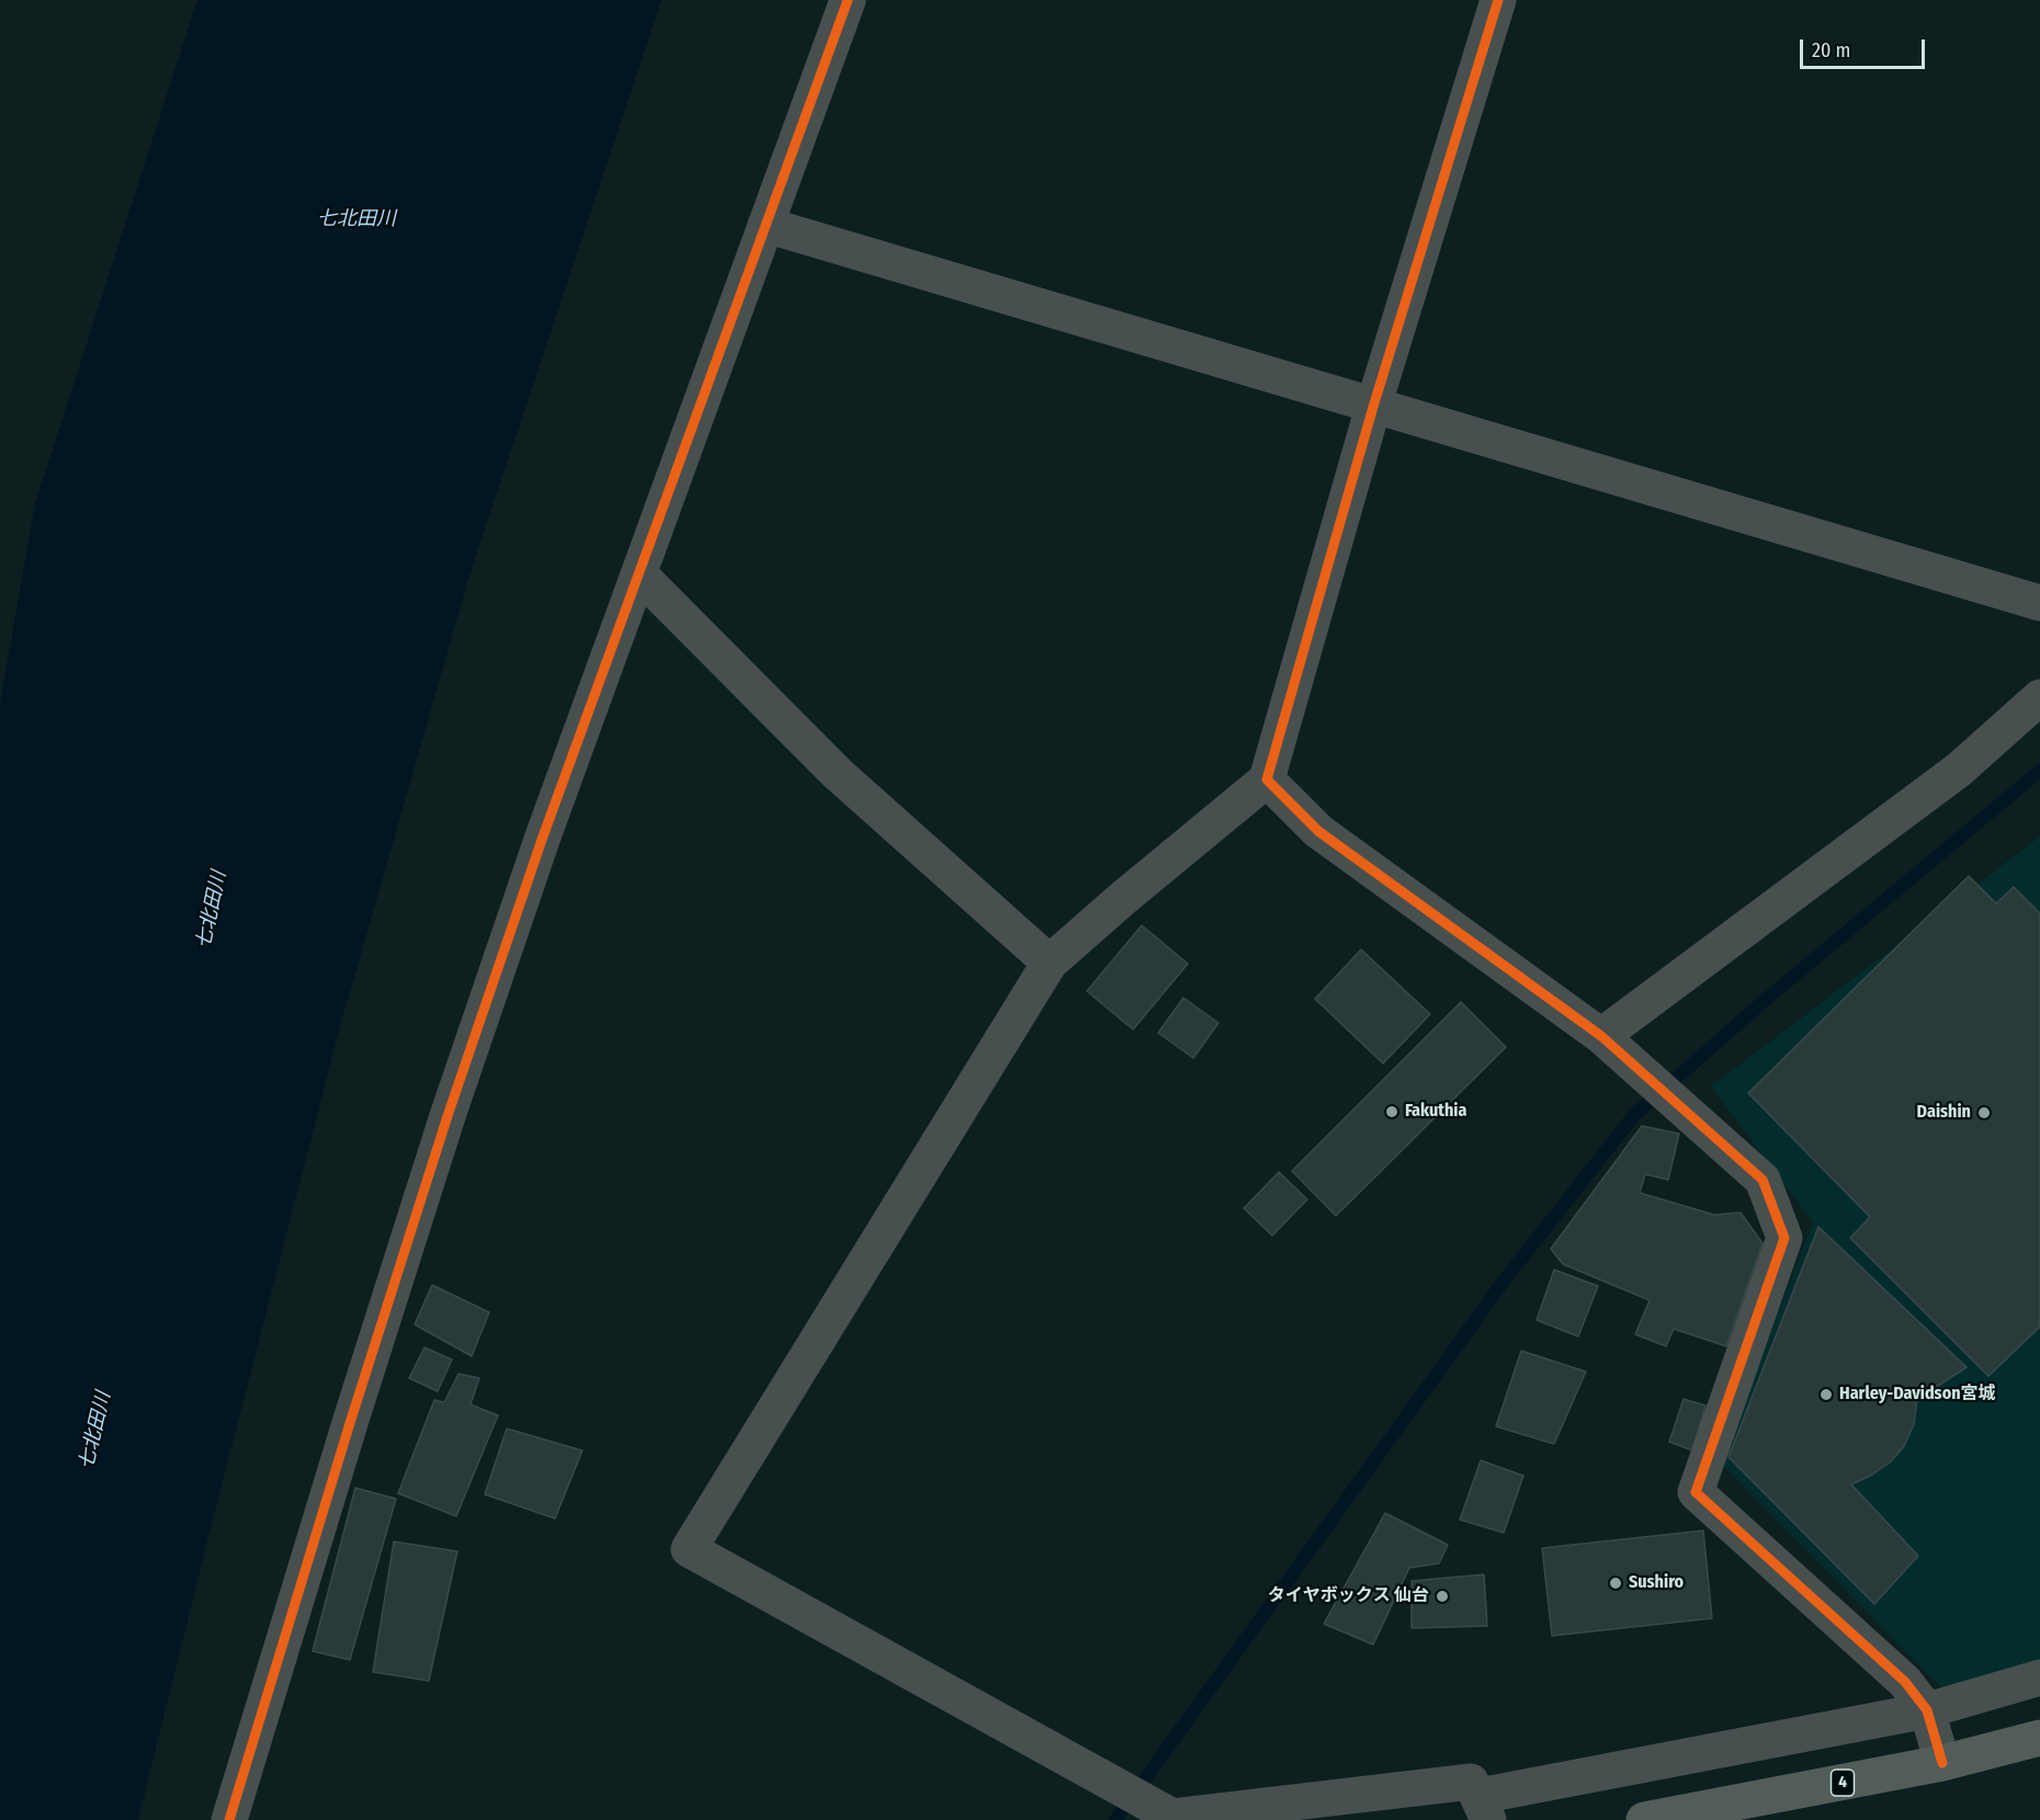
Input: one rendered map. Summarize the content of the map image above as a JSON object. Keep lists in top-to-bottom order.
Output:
{
  "streets": {
    "highway": ["4"]
  },
  "water": ["七北田川"],
  "places": [
    "Fakuthia",
    "Daishin",
    "Harley-Davidson宮城",
    "Sushiro",
    "タイヤボックス 仙台"
  ],
  "scale_bar": "20 m"
}
